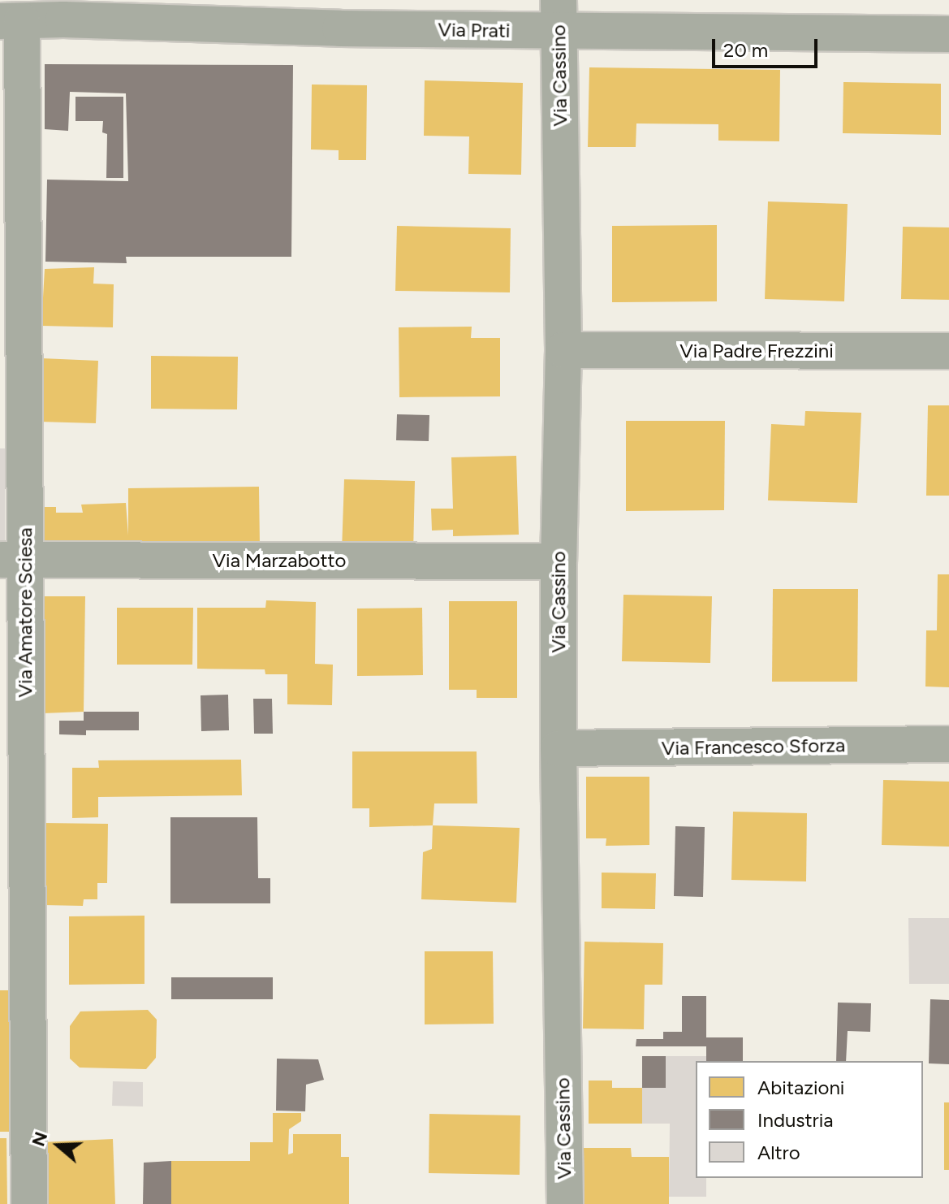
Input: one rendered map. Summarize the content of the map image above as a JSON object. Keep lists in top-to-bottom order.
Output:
{
  "streets": {
    "street": [
      "Via Prati",
      "Via Cassino",
      "Via Padre Frezzini",
      "Via Marzabotto",
      "Via Amatore Sciesa",
      "Via Francesco Sforza"
    ]
  },
  "crossings": [
    ["Via Prati", "Via Cassino"],
    ["Via Prati", "Via Amatore Sciesa"],
    ["Via Cassino", "Via Padre Frezzini"],
    ["Via Cassino", "Via Marzabotto"],
    ["Via Cassino", "Via Francesco Sforza"],
    ["Via Marzabotto", "Via Amatore Sciesa"]
  ],
  "legend": ["Abitazioni", "Industria", "Altro"],
  "scale_bar": "20 m",
  "north": "left"
}
